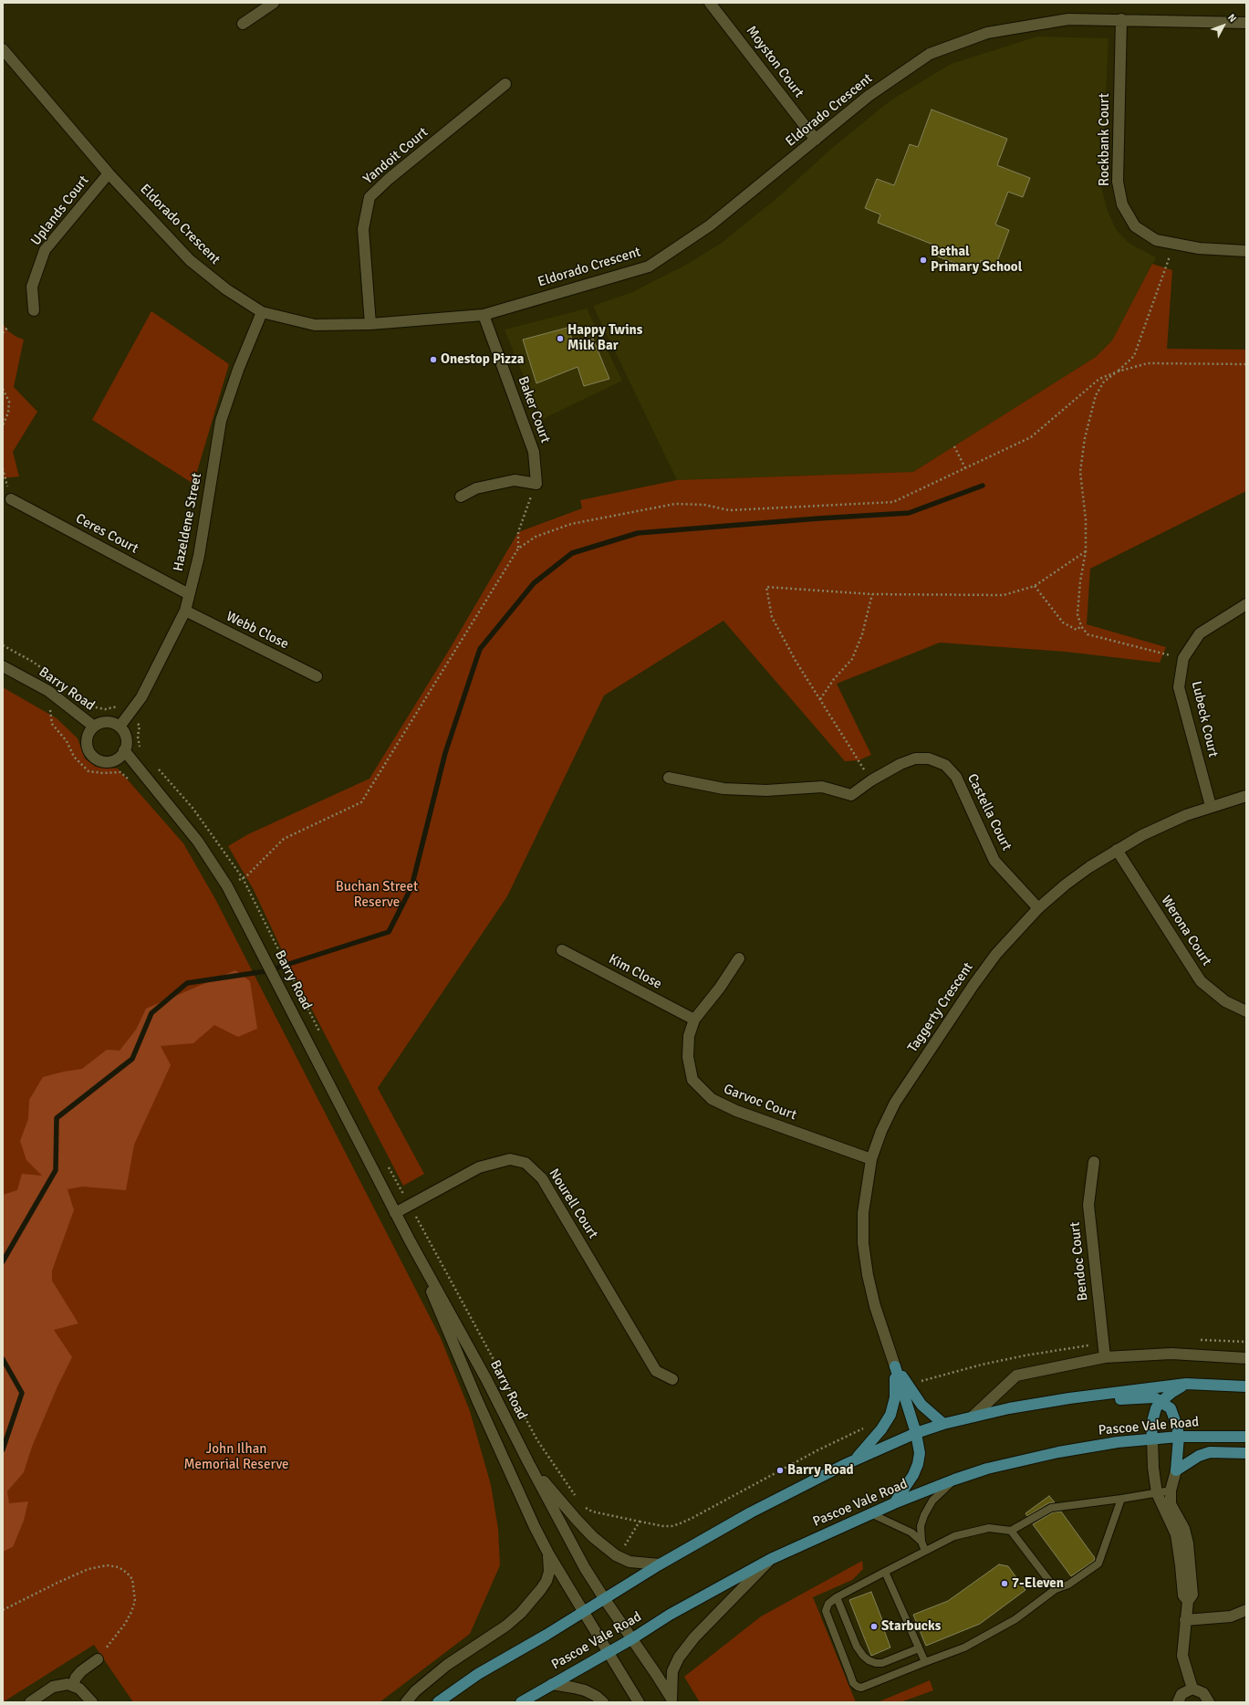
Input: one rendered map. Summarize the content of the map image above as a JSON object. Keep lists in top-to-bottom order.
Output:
{
  "streets": {
    "main road": ["Pascoe Vale Road"],
    "street": [
      "Moyston Court",
      "Eldorado Crescent",
      "Rockbank Court",
      "Yandoit Court",
      "Uplands Court",
      "Baker Court",
      "Hazeldene Street",
      "Ceres Court",
      "Webb Close",
      "Barry Road",
      "Lubeck Court",
      "Castella Court",
      "Werona Court",
      "Kim Close",
      "Taggerty Crescent",
      "Garvoc Court",
      "Nourell Court",
      "Bendoc Court"
    ]
  },
  "crossings": [
    ["Moyston Court", "Eldorado Crescent"],
    ["Eldorado Crescent", "Rockbank Court"],
    ["Eldorado Crescent", "Yandoit Court"],
    ["Eldorado Crescent", "Uplands Court"],
    ["Eldorado Crescent", "Baker Court"],
    ["Eldorado Crescent", "Hazeldene Street"],
    ["Hazeldene Street", "Ceres Court"],
    ["Hazeldene Street", "Webb Close"],
    ["Hazeldene Street", "Barry Road"],
    ["Barry Road", "Nourell Court"],
    ["Barry Road", "Pascoe Vale Road"],
    ["Lubeck Court", "Taggerty Crescent"],
    ["Castella Court", "Taggerty Crescent"],
    ["Werona Court", "Taggerty Crescent"],
    ["Kim Close", "Garvoc Court"],
    ["Taggerty Crescent", "Garvoc Court"]
  ],
  "parks": ["Buchan Street Reserve", "John Ilhan Memorial Reserve"],
  "places": [
    "Bethal Primary School",
    "Happy Twins Milk Bar",
    "Onestop Pizza",
    "Barry Road",
    "7-Eleven",
    "Starbucks"
  ],
  "north": "top right"
}
